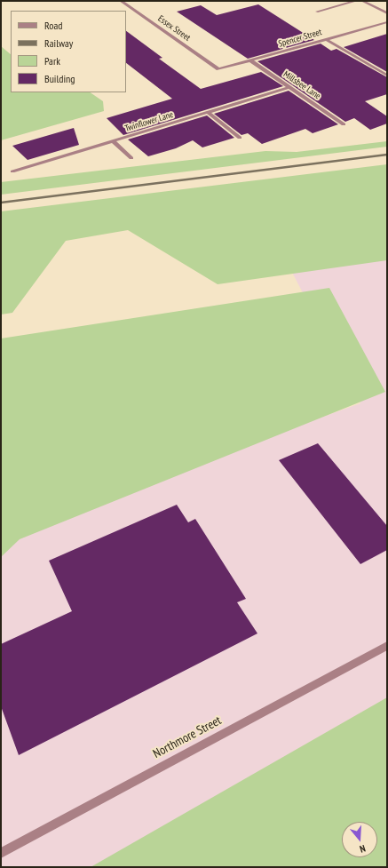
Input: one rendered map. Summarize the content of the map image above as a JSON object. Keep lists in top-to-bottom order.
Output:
{
  "streets": {
    "street": [
      "Essex Street",
      "Spencer Street",
      "Millsbee Lane",
      "Twinflower Lane",
      "Northmore Street"
    ]
  },
  "crossings": [
    ["Essex Street", "Spencer Street"],
    ["Spencer Street", "Millsbee Lane"],
    ["Millsbee Lane", "Twinflower Lane"]
  ],
  "legend": [
    "Road",
    "Railway",
    "Park",
    "Building"
  ],
  "north": "bottom"
}
